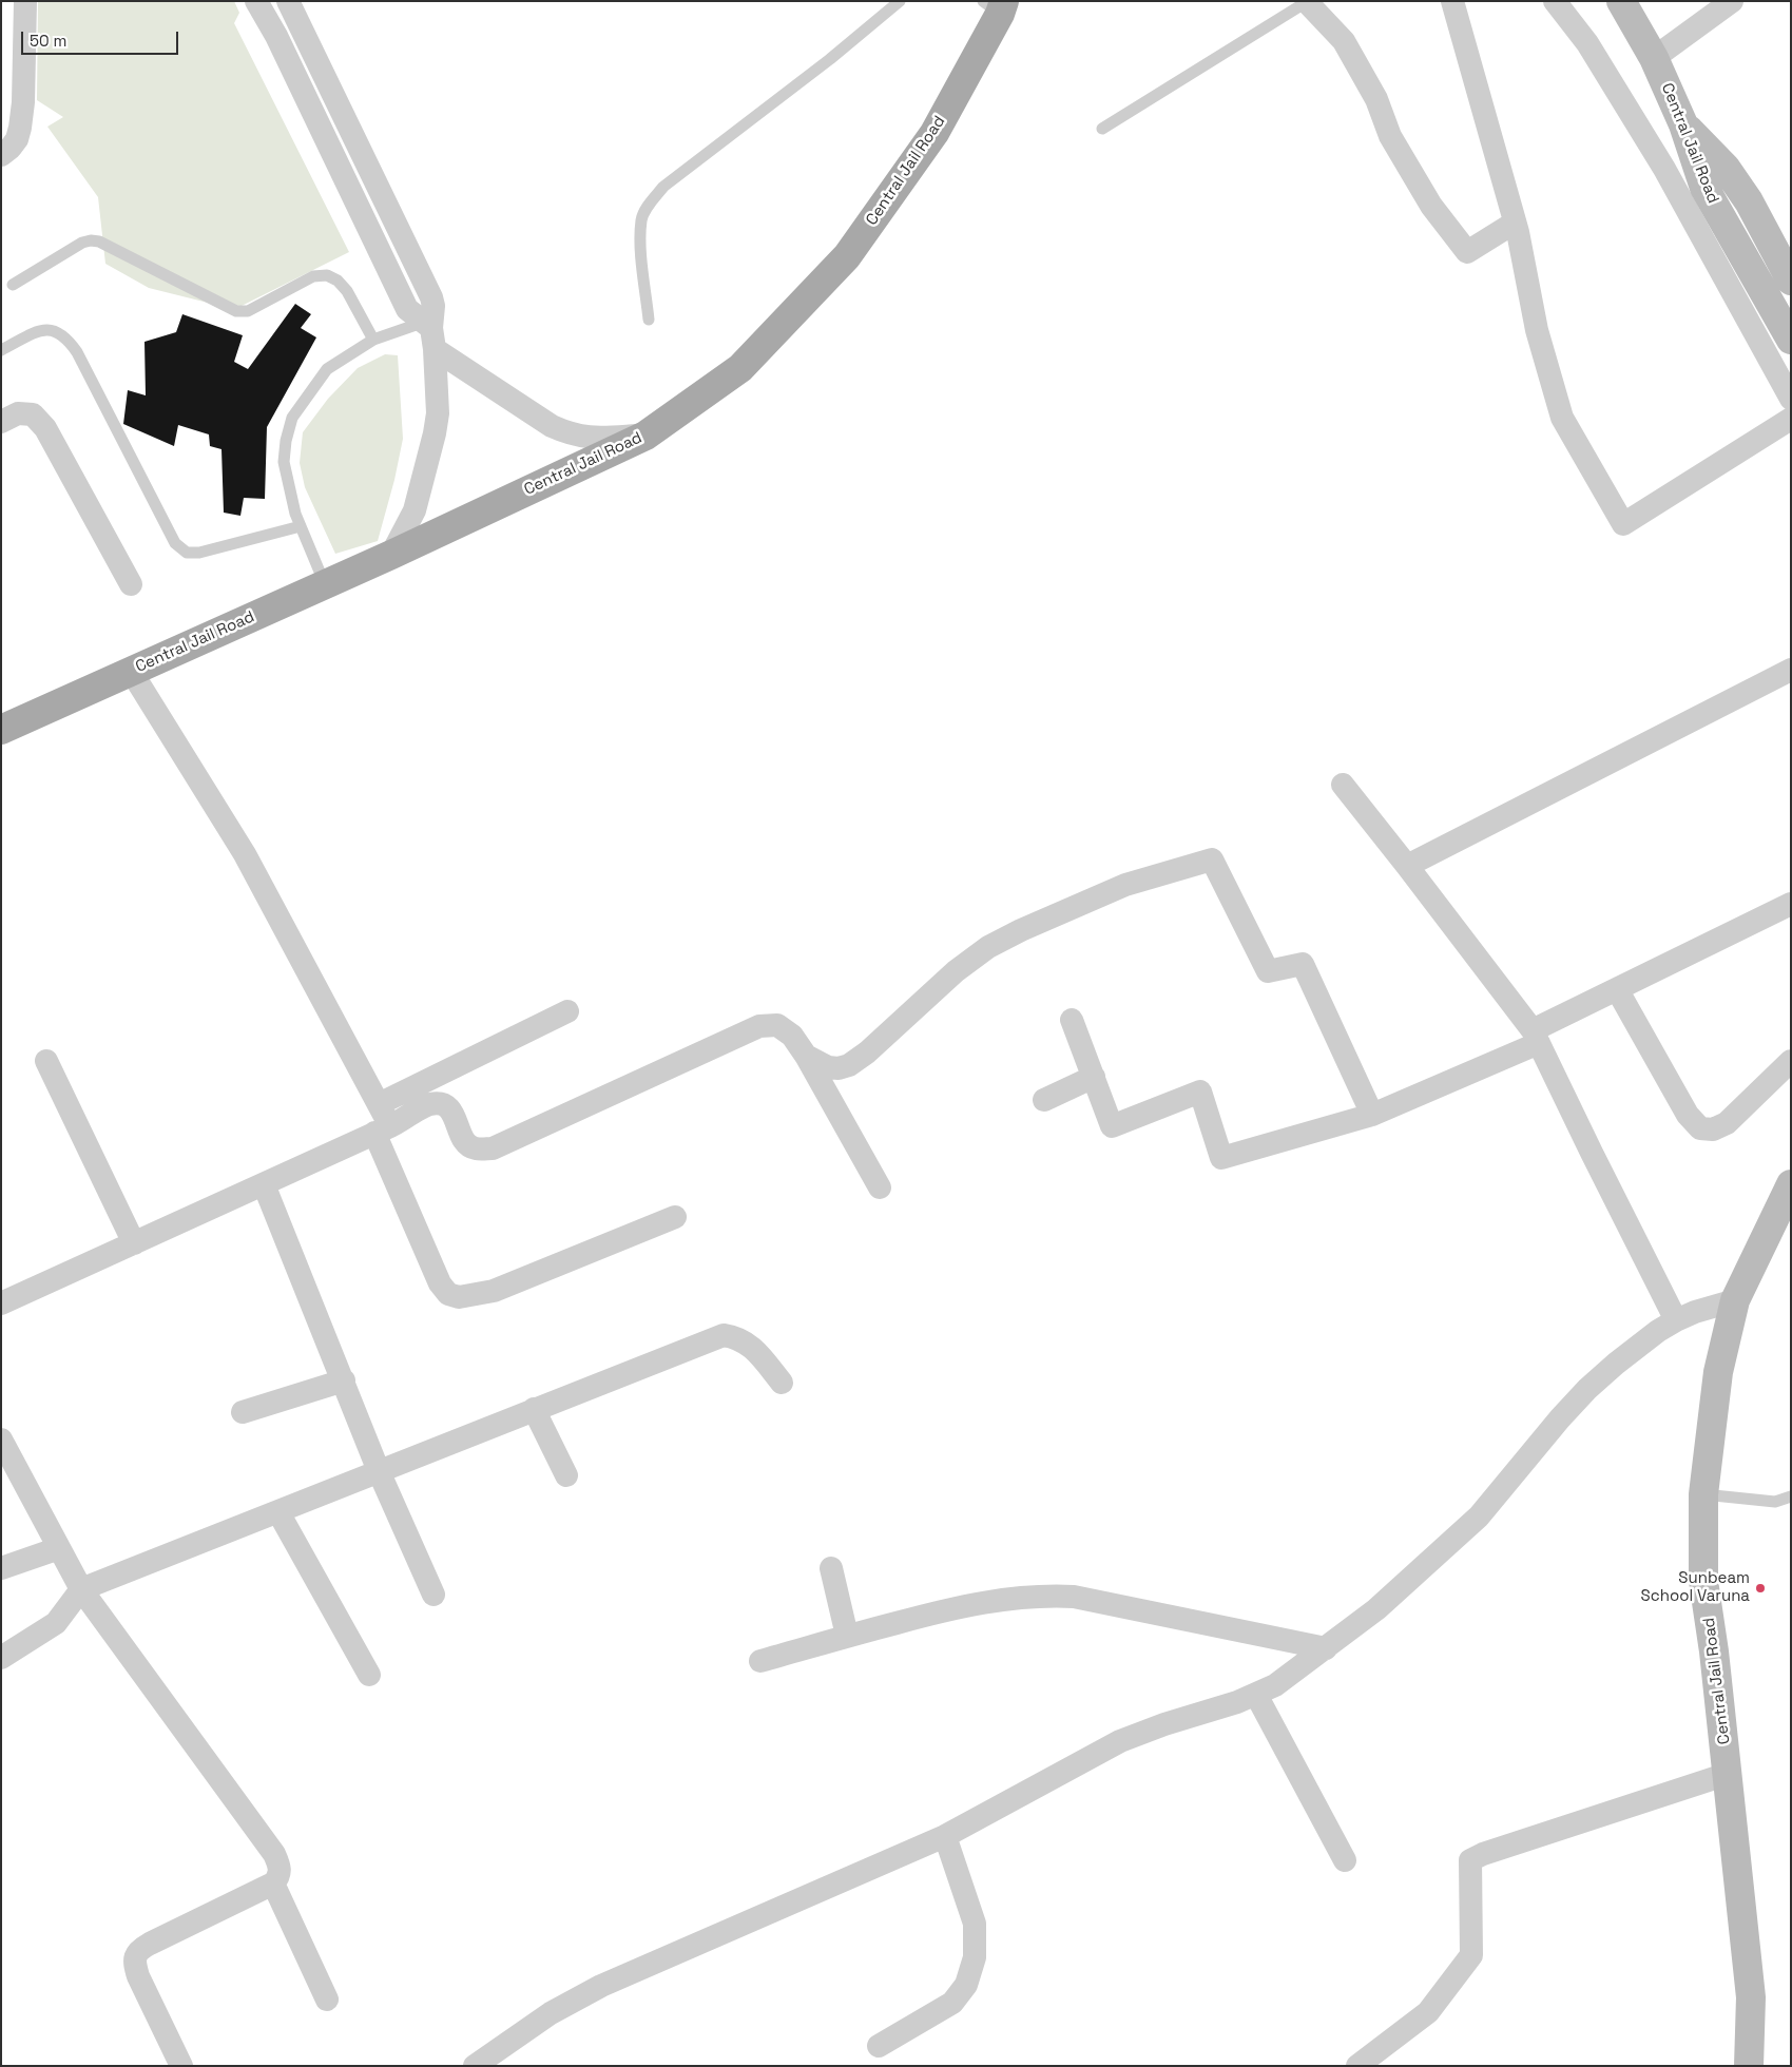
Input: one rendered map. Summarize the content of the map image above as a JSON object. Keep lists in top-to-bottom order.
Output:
{
  "streets": {
    "main road": ["Central Jail Road"]
  },
  "places": ["Sunbeam School Varuna"],
  "scale_bar": "50 m"
}
